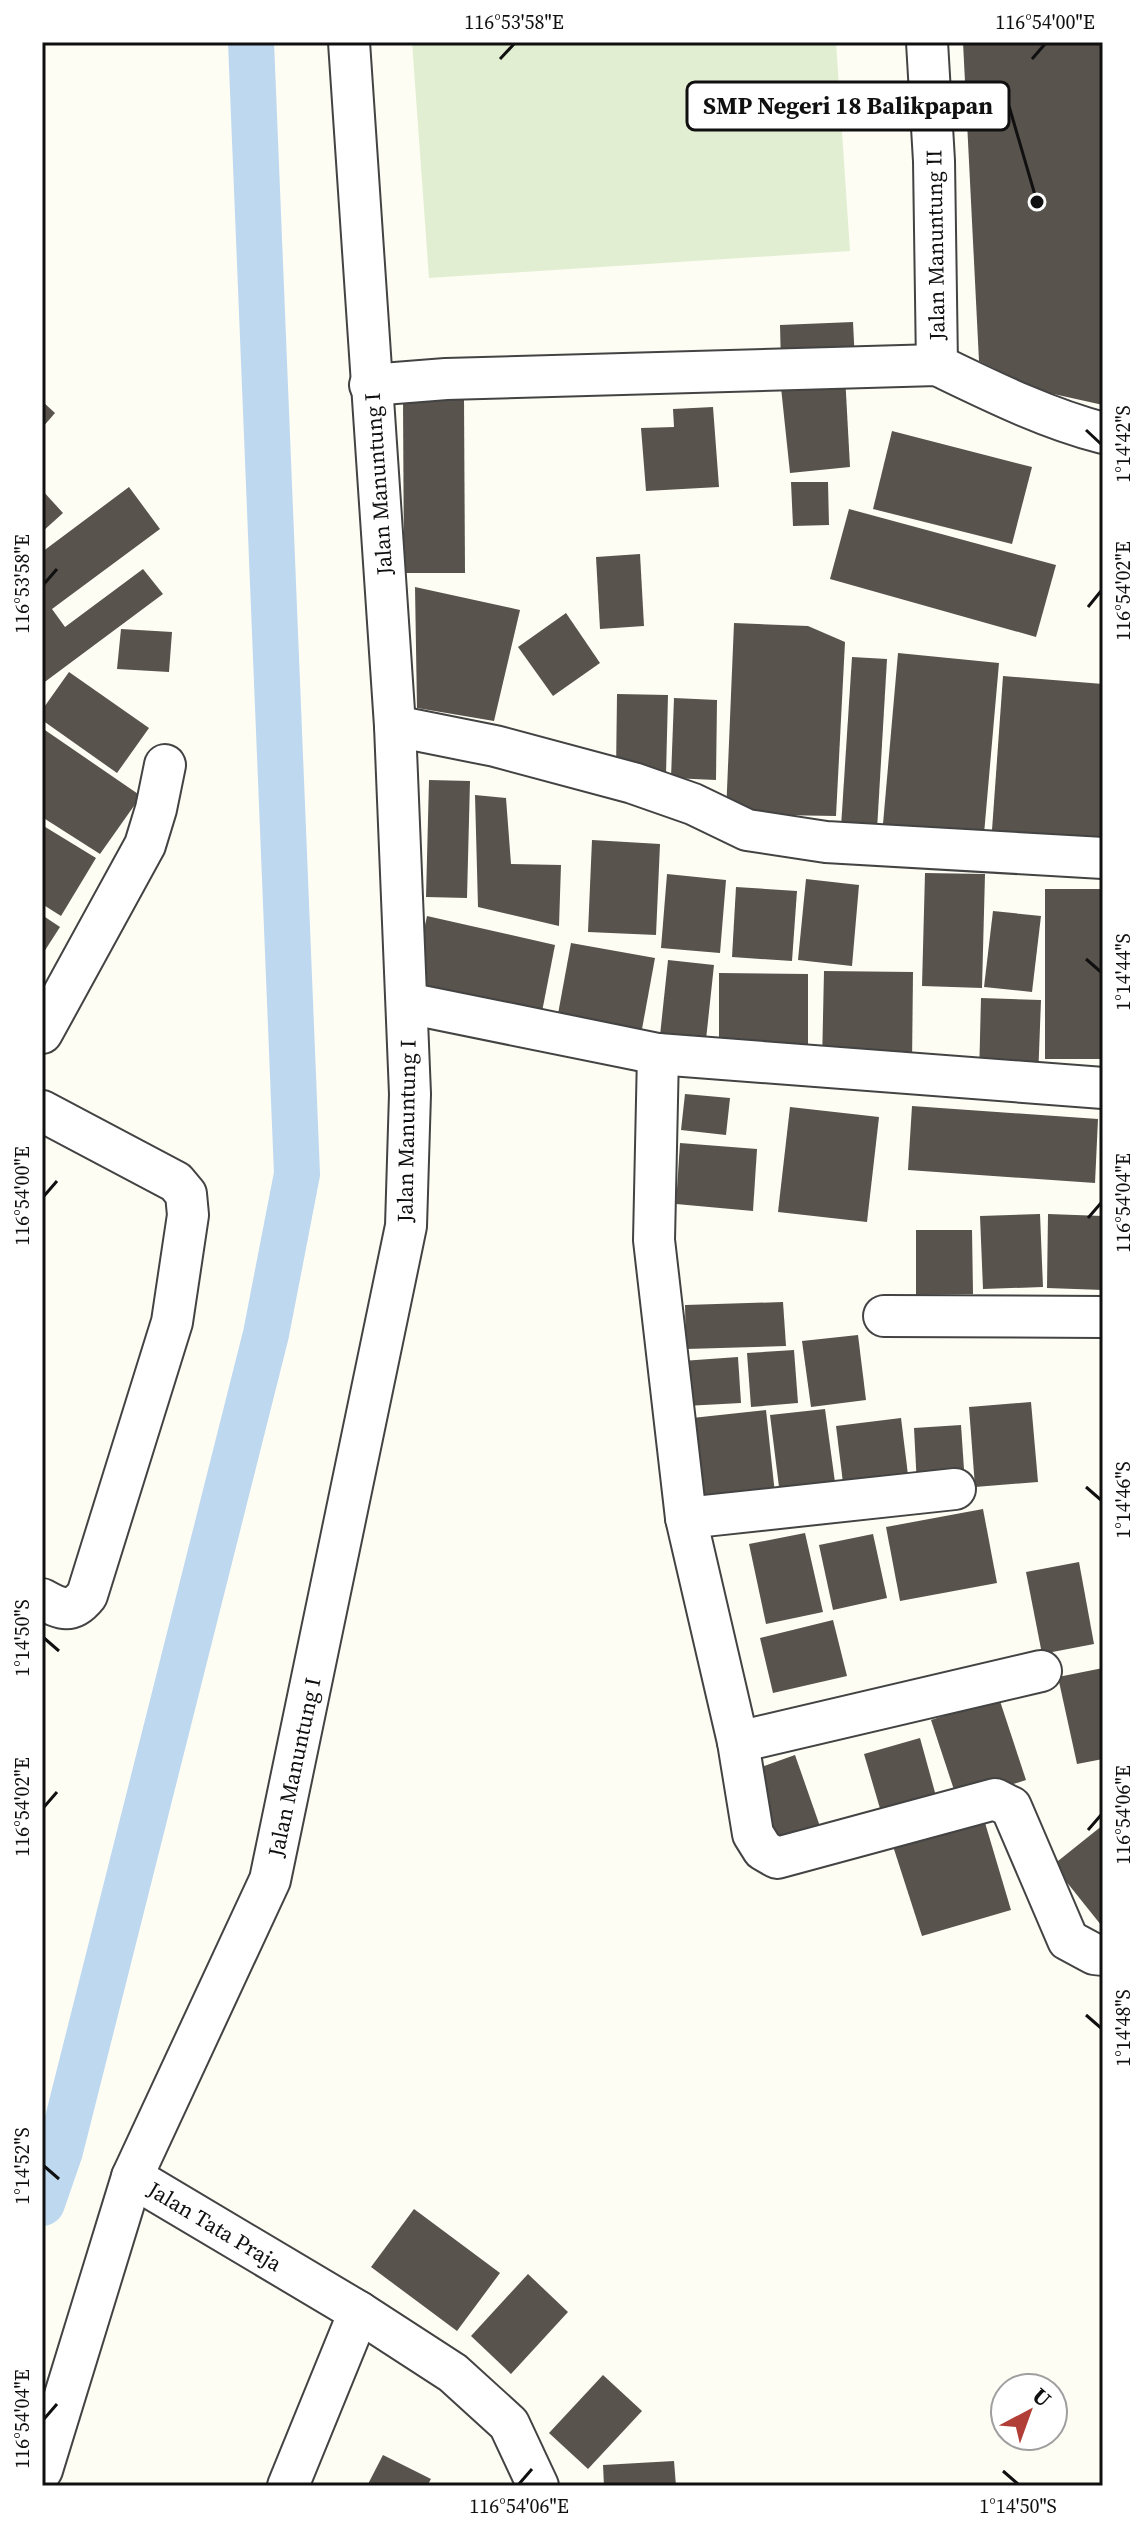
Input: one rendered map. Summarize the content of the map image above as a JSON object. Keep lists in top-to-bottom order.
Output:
{
  "streets": {
    "street": ["Jalan Manuntung II", "Jalan Manuntung I", "Jalan Tata Praja"]
  },
  "crossings": [
    ["Jalan Manuntung I", "Jalan Tata Praja"]
  ],
  "places": ["SMP Negeri 18 Balikpapan"],
  "north": "top right",
  "coordinates": [
    "116°53'58\"E",
    "116°54'00\"E",
    "1°14'42\"S",
    "116°54'02\"E",
    "1°14'44\"S",
    "116°54'04\"E",
    "1°14'46\"S",
    "1°14'50\"S",
    "116°54'06\"E",
    "1°14'48\"S",
    "1°14'52\"S"
  ]
}
